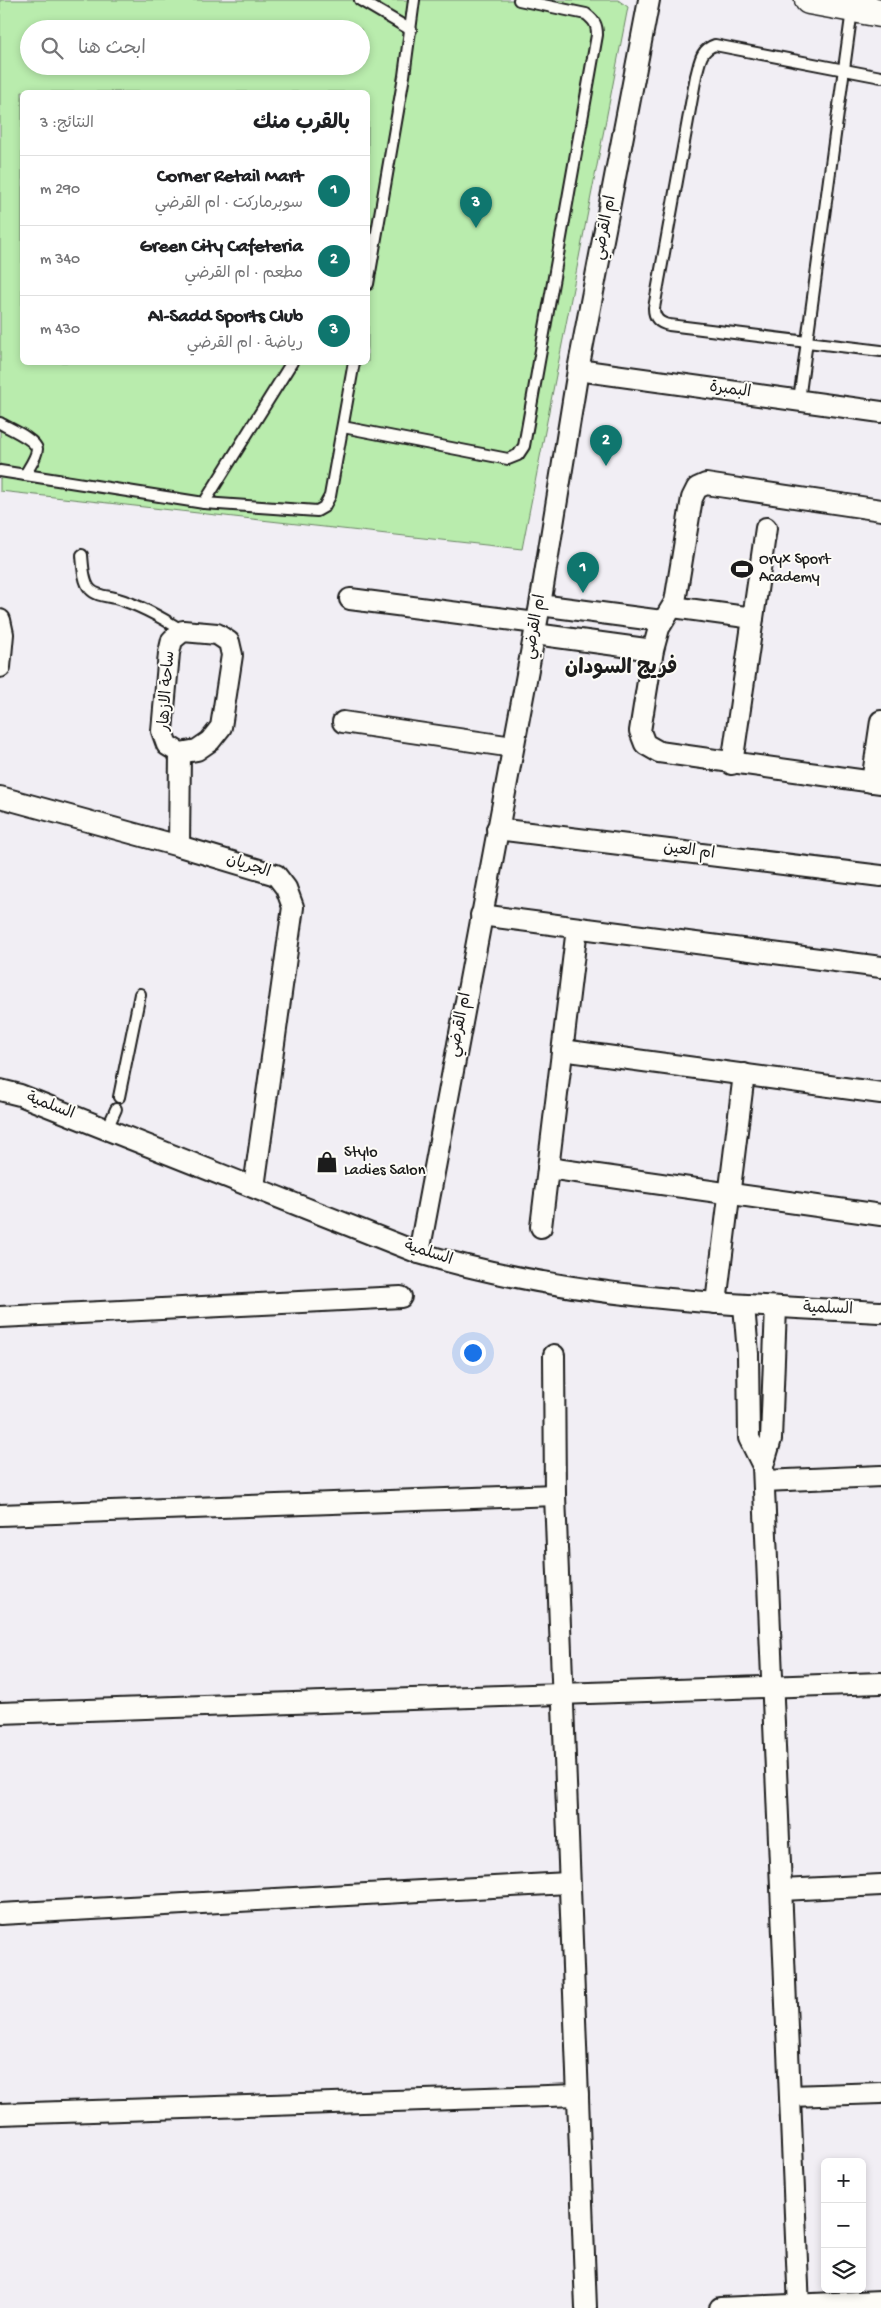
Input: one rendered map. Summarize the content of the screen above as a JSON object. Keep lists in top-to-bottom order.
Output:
{
  "streets": {
    "street": [
      "ام القرضي",
      "البمبرة",
      "ساحة الازهار",
      "ام العين",
      "الجريان",
      "السلمية"
    ]
  },
  "crossings": [
    ["ام القرضي", "البمبرة"],
    ["ام القرضي", "ام العين"],
    ["ام القرضي", "السلمية"],
    ["ساحة الازهار", "الجريان"],
    ["الجريان", "السلمية"]
  ],
  "districts": ["فريج السودان"],
  "places": {
    "sports": ["Oryx Sport Academy"],
    "shop": ["Stylo Ladies Salon"]
  },
  "page": {
    "search": "ابحث هنا",
    "heading": ["بالقرب منك", "النتائج: 3"],
    "list": [
      {
        "mark": "1",
        "name": "Corner Retail Mart",
        "note": "سوبرماركت · ام القرضي",
        "value": "290 m"
      },
      {
        "mark": "2",
        "name": "Green City Cafeteria",
        "note": "مطعم · ام القرضي",
        "value": "340 m"
      },
      {
        "mark": "3",
        "name": "Al-Sadd Sports Club",
        "note": "رياضة · ام القرضي",
        "value": "430 m"
      }
    ],
    "pins": ["3", "2", "1"],
    "map_buttons": ["+", "−"]
  }
}
